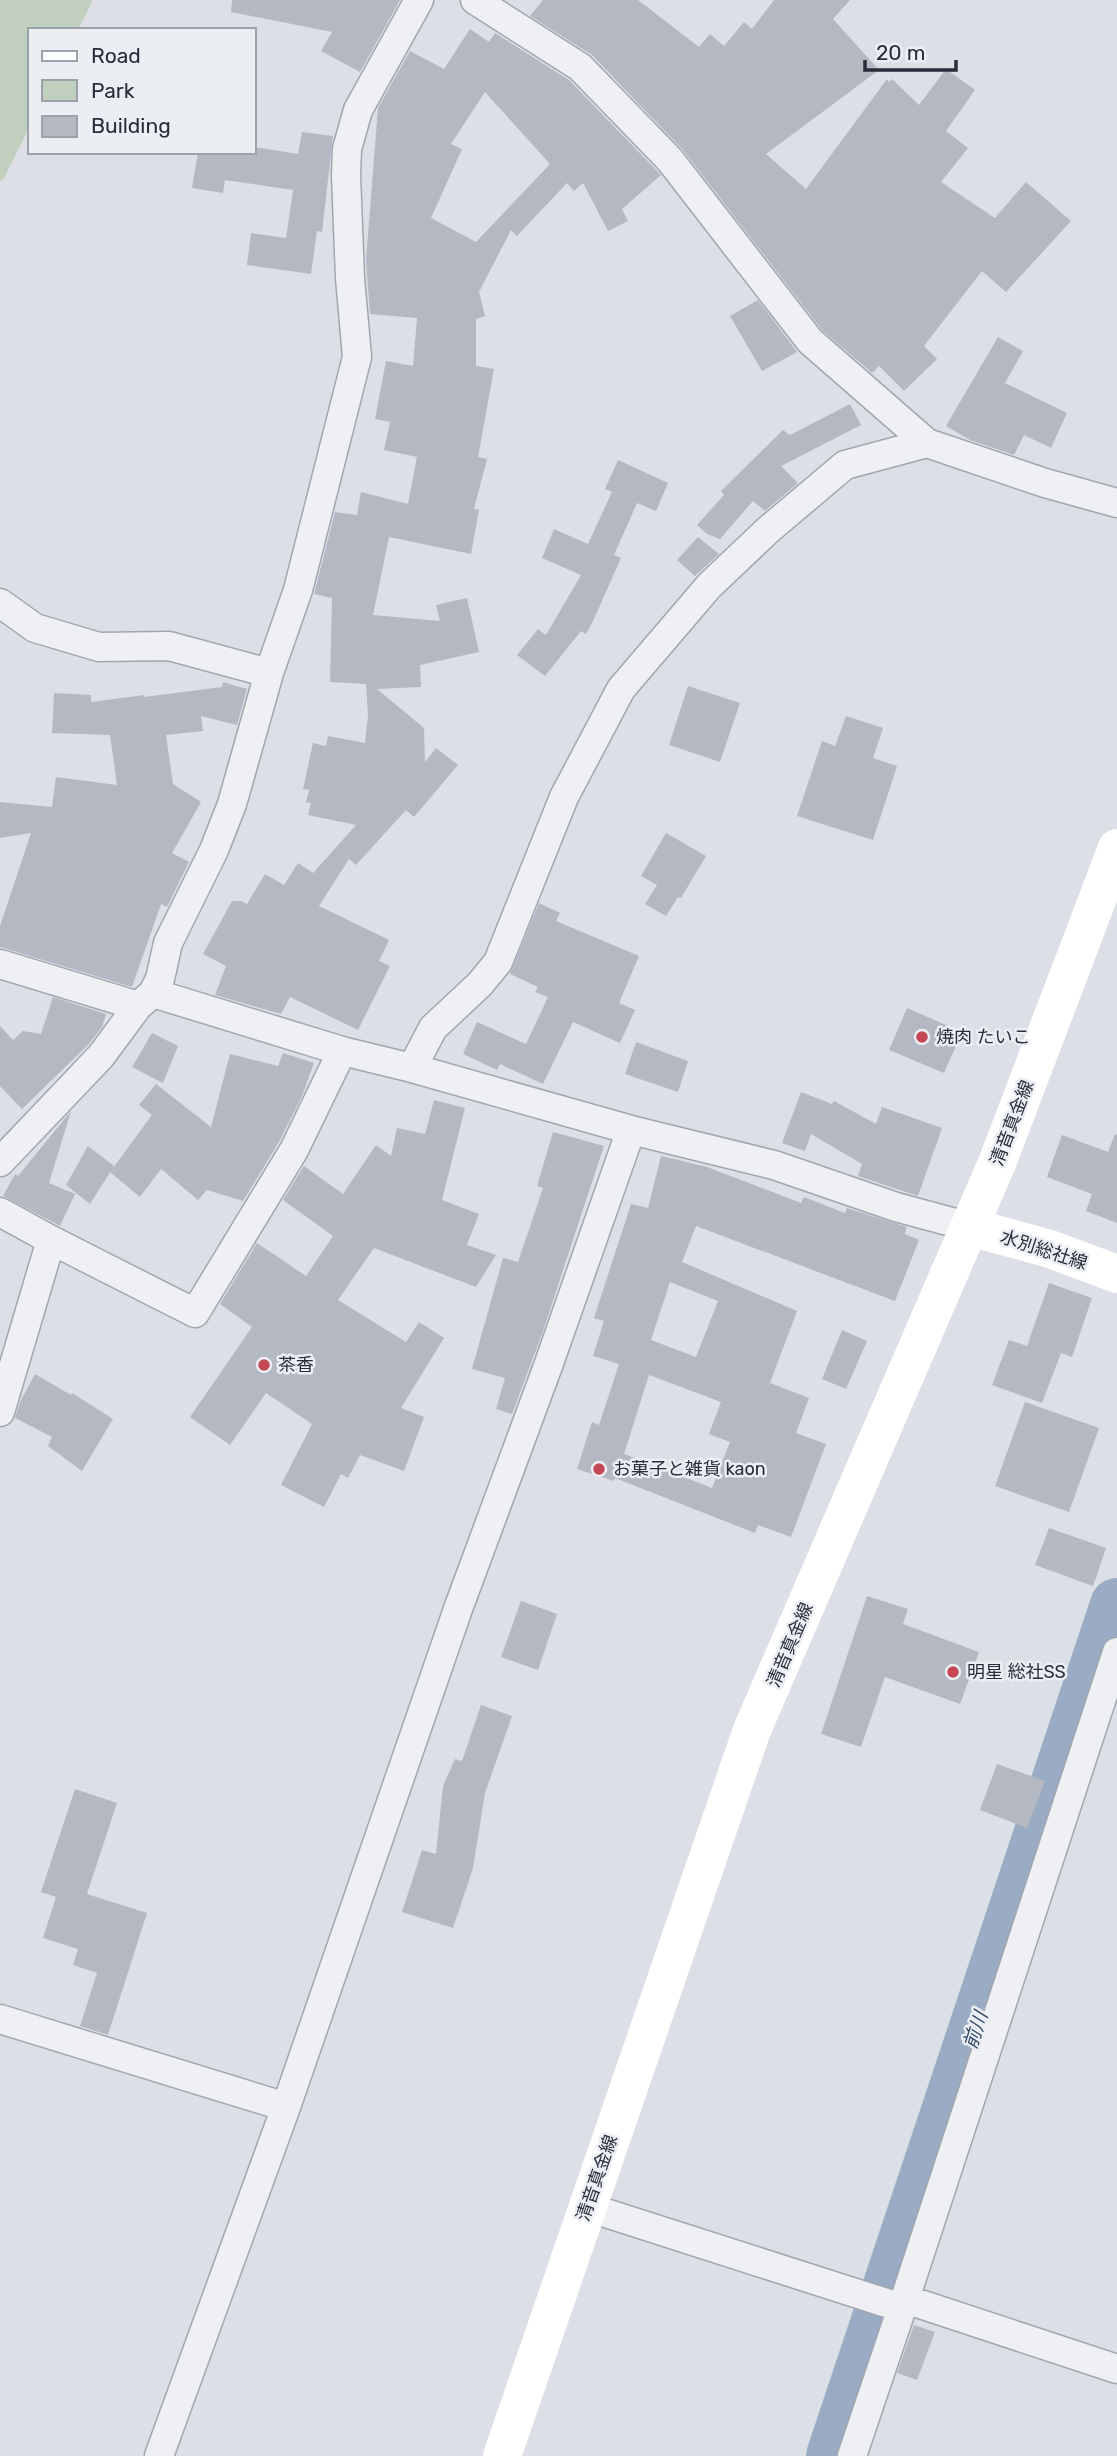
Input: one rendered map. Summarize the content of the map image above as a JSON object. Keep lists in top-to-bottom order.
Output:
{
  "streets": {
    "main road": ["清音真金線", "水別総社線"]
  },
  "crossings": [
    ["清音真金線", "水別総社線"]
  ],
  "water": ["前川"],
  "places": [
    "焼肉 たいこ",
    "茶香",
    "お菓子と雑貨 kaon",
    "明星 総社SS"
  ],
  "legend": ["Road", "Park", "Building"],
  "scale_bar": "20 m"
}
